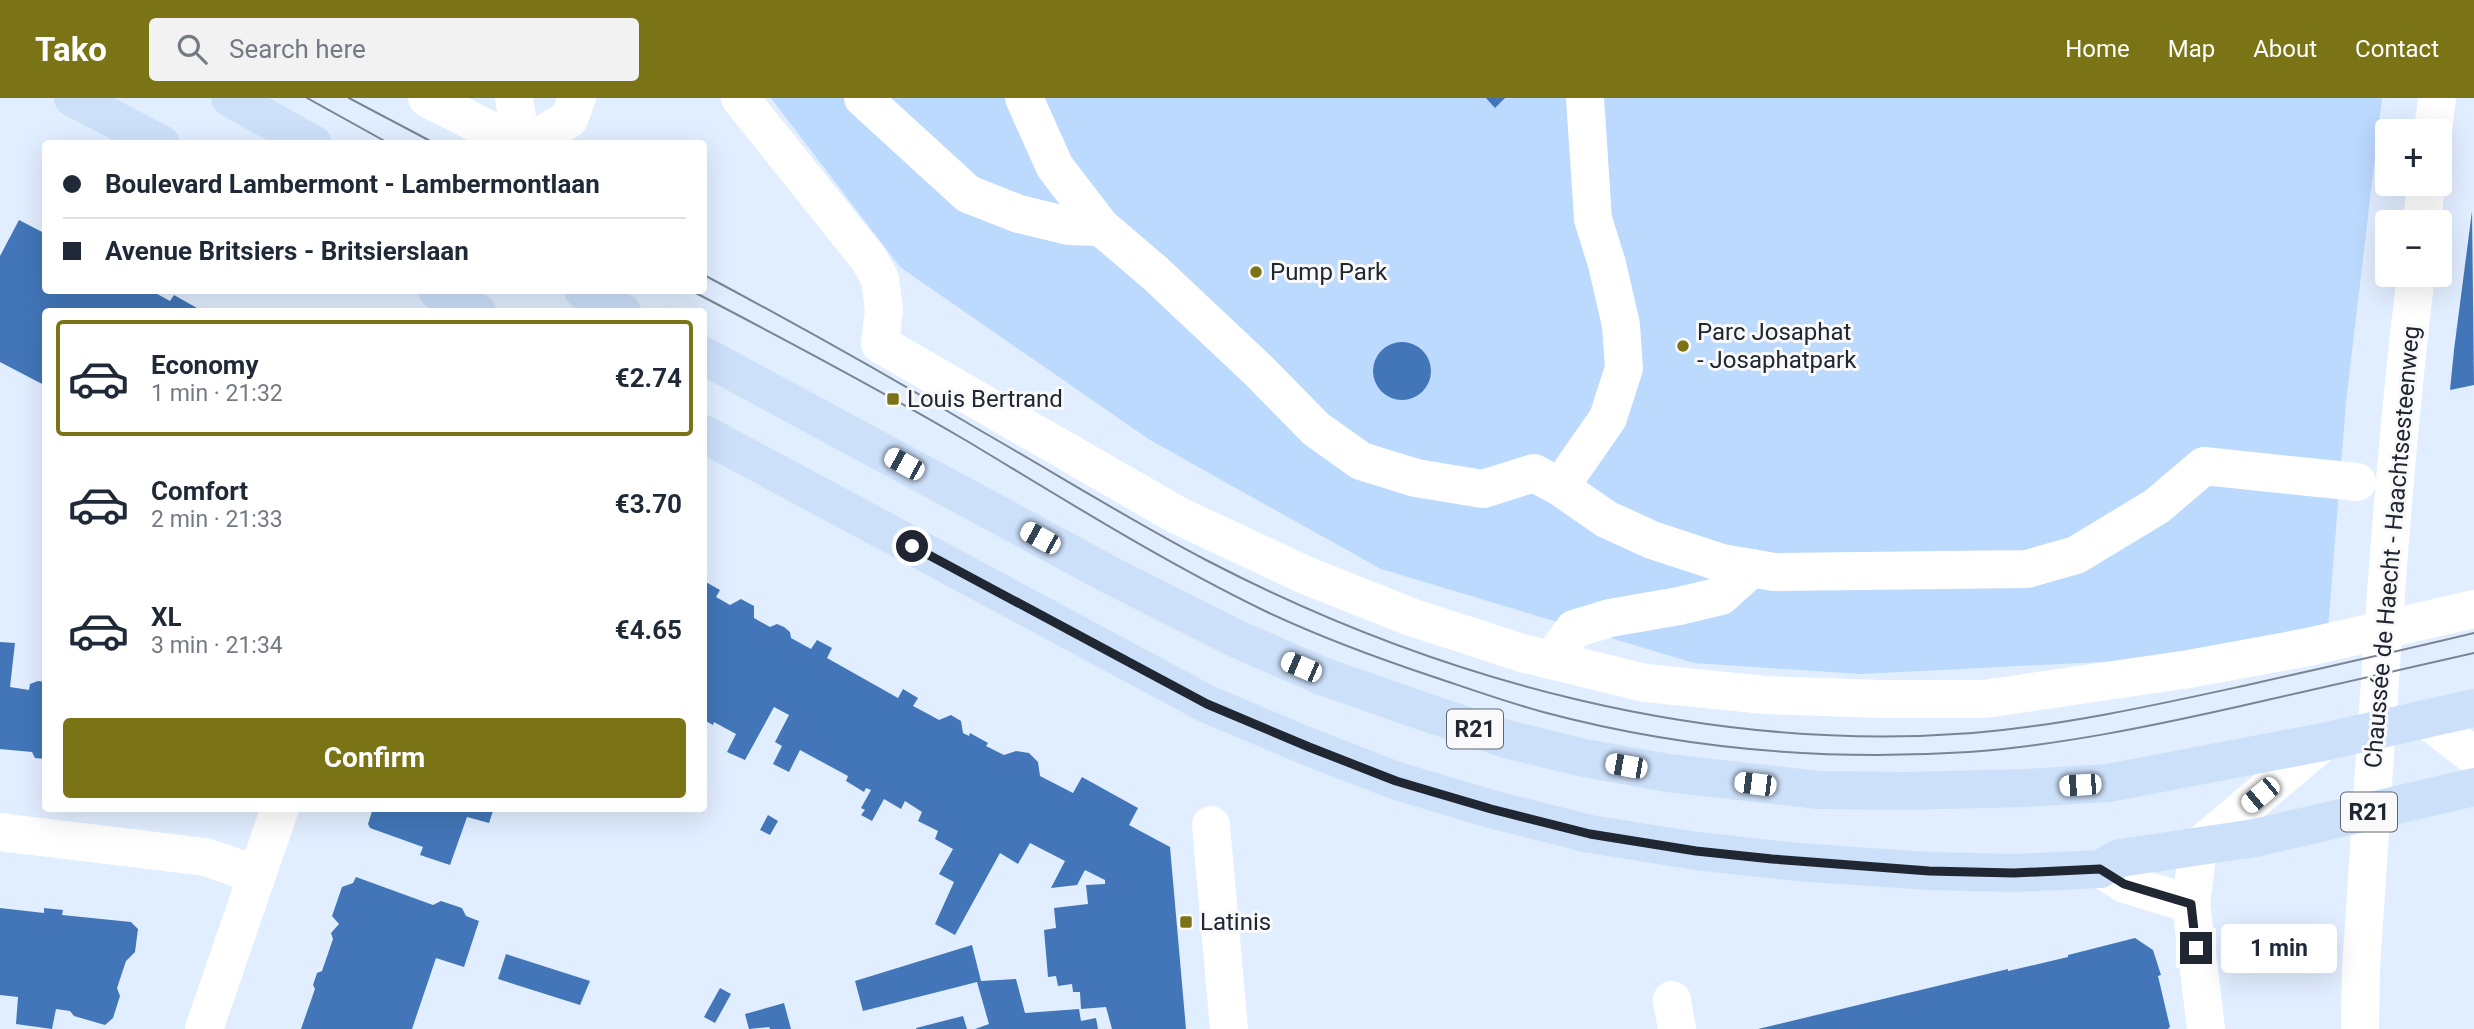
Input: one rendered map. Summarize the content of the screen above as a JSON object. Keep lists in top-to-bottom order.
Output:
{
  "streets": {
    "main road": ["R21"],
    "street": ["Chaussée de Haecht - Haachtsesteenweg"]
  },
  "places": {
    "other": ["Pump Park", "Parc Josaphat - Josaphatpark"],
    "transit": ["Louis Bertrand", "Latinis"]
  },
  "page": {
    "header": "Tako",
    "search": "Search here",
    "nav": [
      "Home",
      "Map",
      "About",
      "Contact"
    ],
    "map_buttons": ["+", "−"],
    "banner": ["Boulevard Lambermont - Lambermontlaan", "Avenue Britsiers - Britsierslaan"],
    "list": [
      {
        "name": "Economy",
        "note": "1 min · 21:32",
        "value": "€2.74"
      },
      {
        "name": "Comfort",
        "note": "2 min · 21:33",
        "value": "€3.70"
      },
      {
        "name": "XL",
        "note": "3 min · 21:34",
        "value": "€4.65"
      }
    ],
    "buttons": "Confirm",
    "bubble": "1 min"
  }
}
